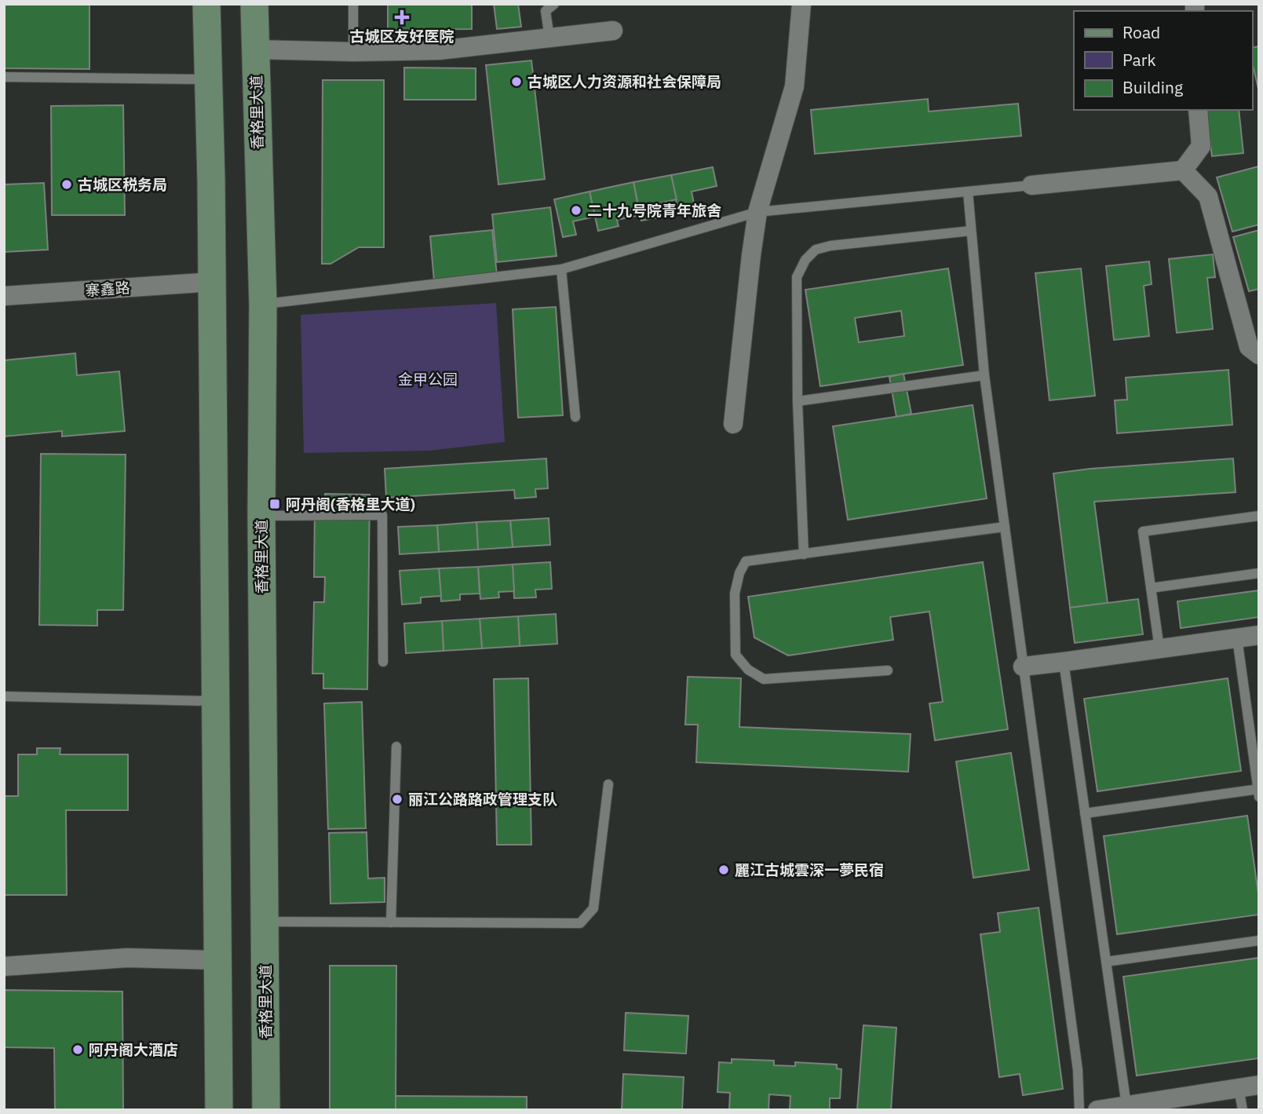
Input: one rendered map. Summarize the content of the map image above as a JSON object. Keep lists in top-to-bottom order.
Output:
{
  "streets": {
    "main road": ["香格里大道"],
    "street": ["寨鑫路"]
  },
  "parks": ["金甲公园"],
  "places": {
    "health": ["古城区友好医院"],
    "other": [
      "古城区人力资源和社会保障局",
      "古城区税务局",
      "二十九号院青年旅舍",
      "丽江公路路政管理支队",
      "麗江古城雲深一夢民宿",
      "阿丹阁大酒店"
    ],
    "transit": ["阿丹阁(香格里大道)"]
  },
  "legend": ["Road", "Park", "Building"]
}
